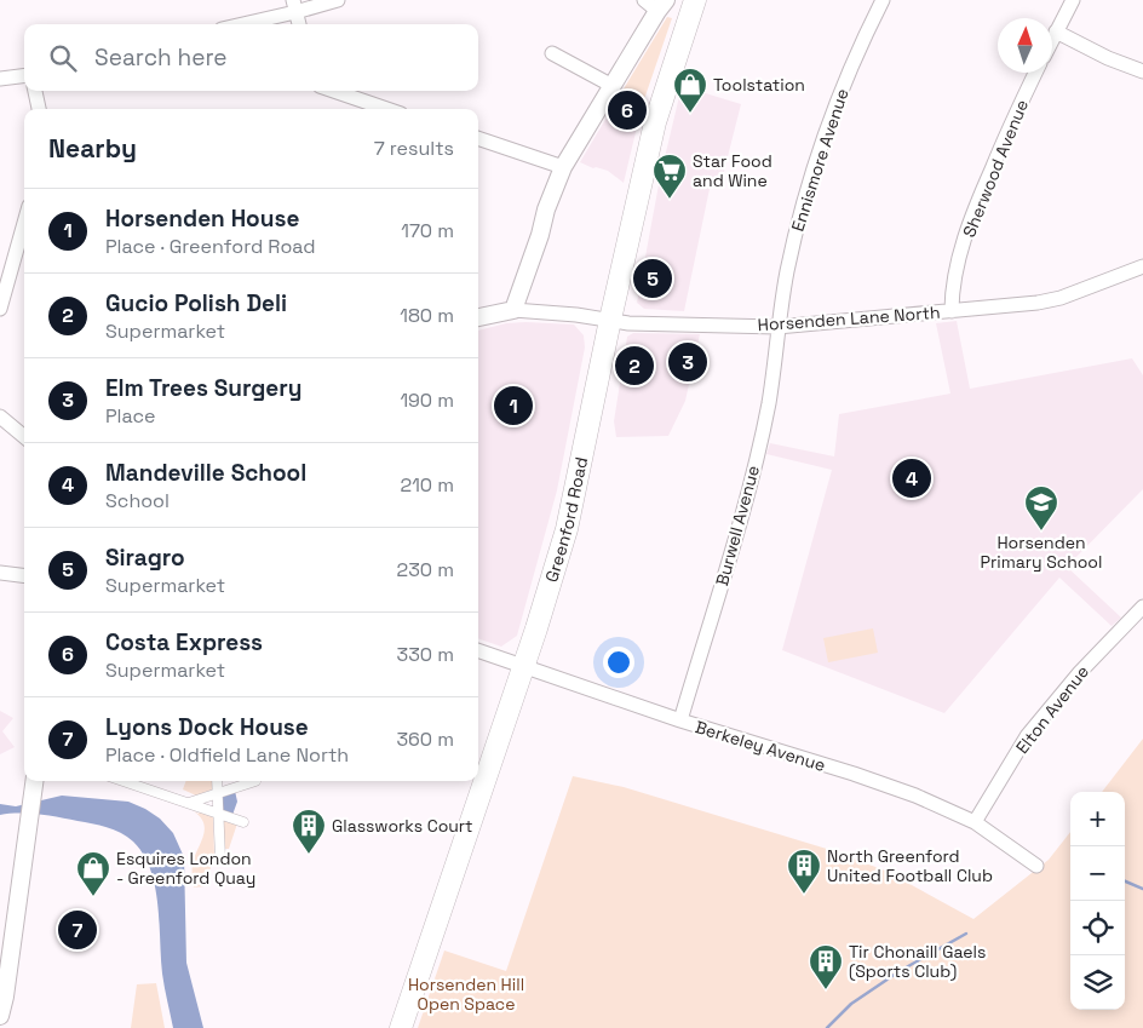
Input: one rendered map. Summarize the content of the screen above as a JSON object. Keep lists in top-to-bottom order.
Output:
{
  "streets": {
    "main road": ["Greenford Road"],
    "street": [
      "Ennismore Avenue",
      "Sherwood Avenue",
      "Horsenden Lane North",
      "Burwell Avenue",
      "Elton Avenue",
      "Berkeley Avenue"
    ]
  },
  "crossings": [
    ["Ennismore Avenue", "Horsenden Lane North"],
    ["Ennismore Avenue", "Burwell Avenue"],
    ["Sherwood Avenue", "Horsenden Lane North"],
    ["Horsenden Lane North", "Greenford Road"],
    ["Horsenden Lane North", "Burwell Avenue"],
    ["Greenford Road", "Berkeley Avenue"],
    ["Burwell Avenue", "Berkeley Avenue"],
    ["Elton Avenue", "Berkeley Avenue"]
  ],
  "parks": ["Horsenden Hill Open Space"],
  "places": {
    "shop": ["Toolstation", "Esquires London - Greenford Quay"],
    "supermarket": ["Star Food and Wine"],
    "school or university": ["Horsenden Primary School"],
    "building": ["Glassworks Court", "North Greenford United Football Club", "Tir Chonaill Gaels (Sports Club)"]
  },
  "north": "top",
  "page": {
    "search": "Search here",
    "pins": [
      "6",
      "5",
      "3",
      "2",
      "1",
      "4",
      "7"
    ],
    "heading": ["Nearby", "7 results"],
    "list": [
      {
        "mark": "1",
        "name": "Horsenden House",
        "note": "Place · Greenford Road",
        "value": "170 m"
      },
      {
        "mark": "2",
        "name": "Gucio Polish Deli",
        "note": "Supermarket",
        "value": "180 m"
      },
      {
        "mark": "3",
        "name": "Elm Trees Surgery",
        "note": "Place",
        "value": "190 m"
      },
      {
        "mark": "4",
        "name": "Mandeville School",
        "note": "School",
        "value": "210 m"
      },
      {
        "mark": "5",
        "name": "Siragro",
        "note": "Supermarket",
        "value": "230 m"
      },
      {
        "mark": "6",
        "name": "Costa Express",
        "note": "Supermarket",
        "value": "330 m"
      },
      {
        "mark": "7",
        "name": "Lyons Dock House",
        "note": "Place · Oldfield Lane North",
        "value": "360 m"
      }
    ],
    "map_buttons": ["+", "−"]
  }
}
